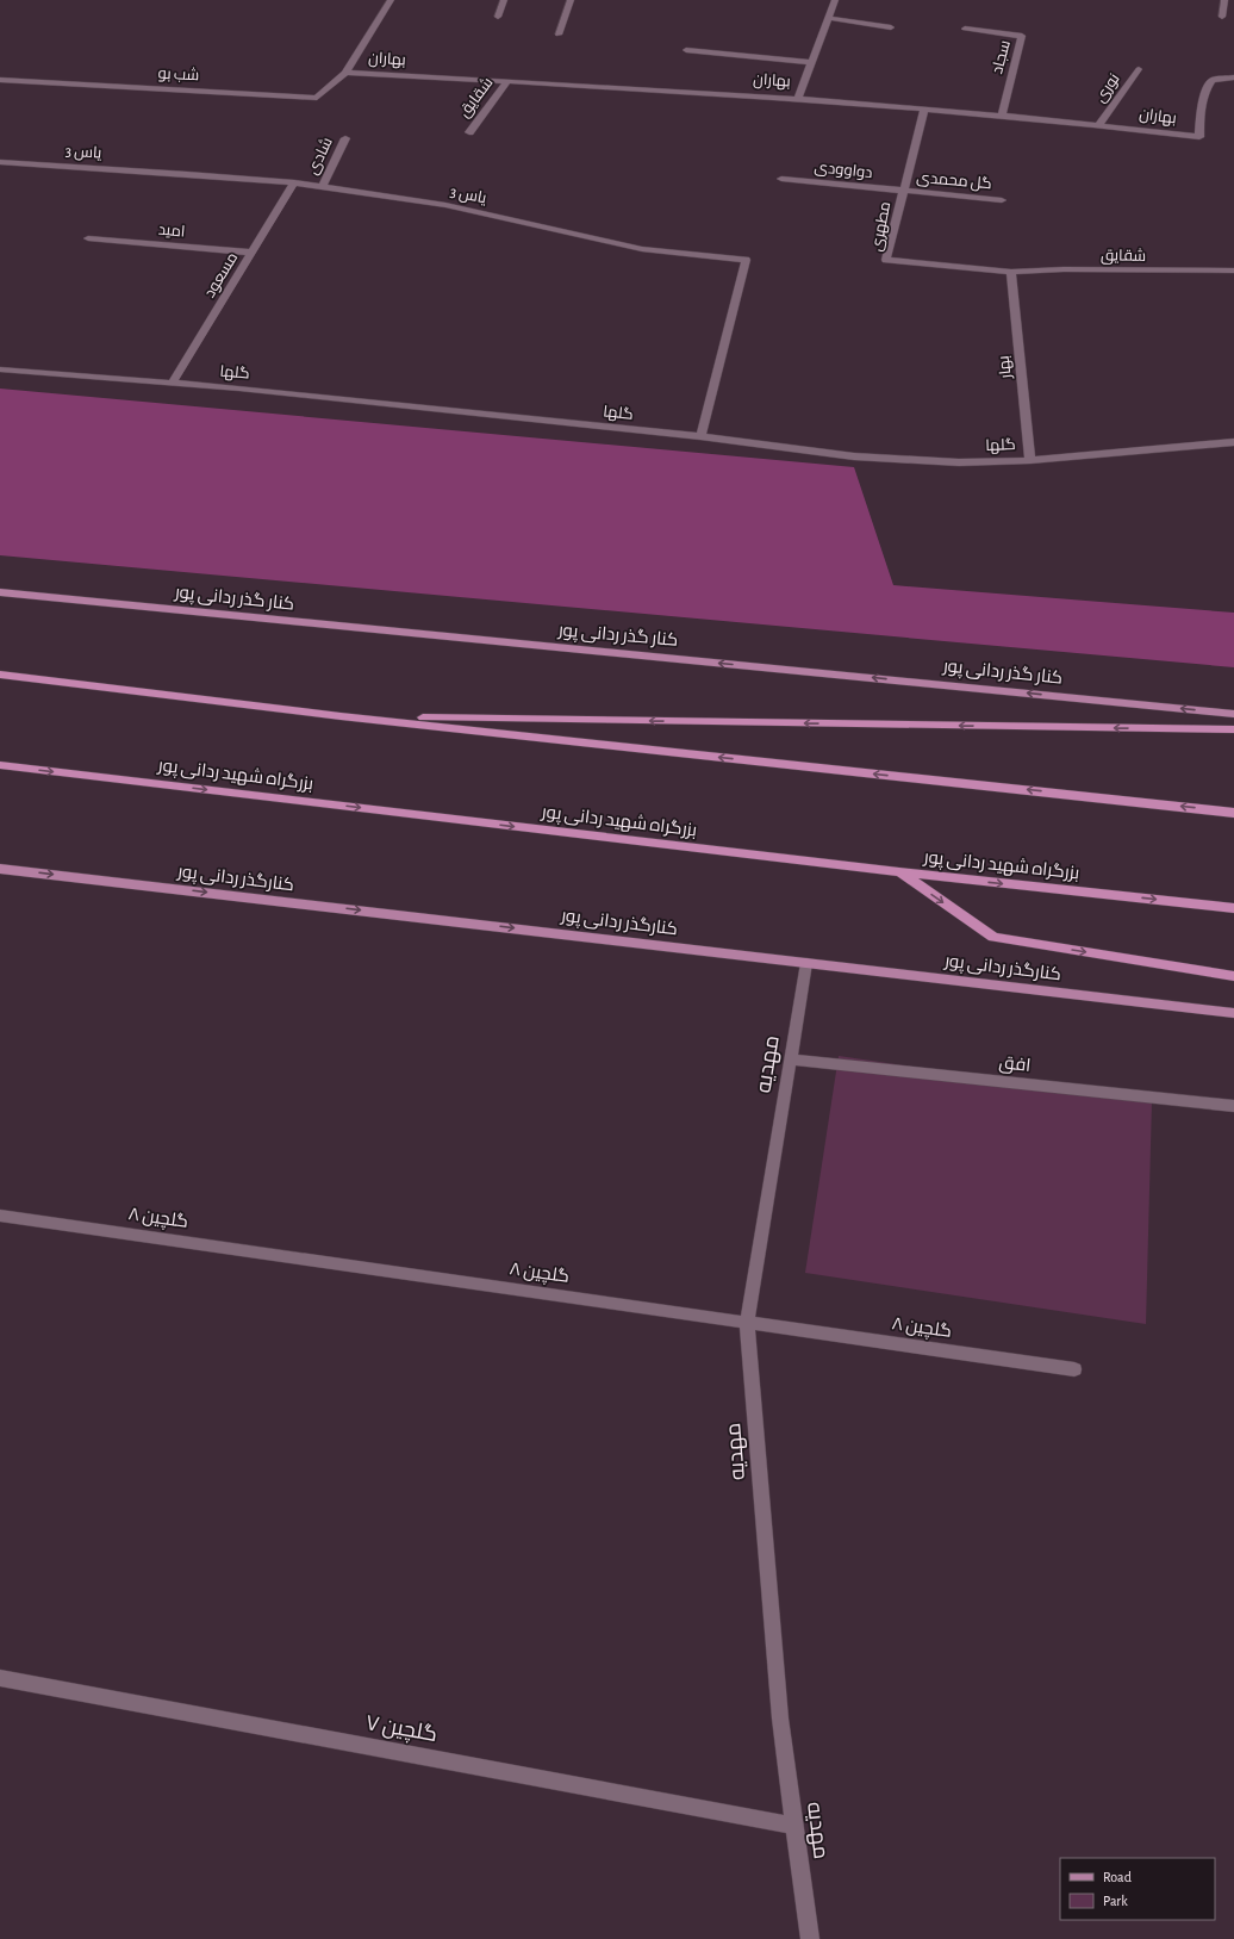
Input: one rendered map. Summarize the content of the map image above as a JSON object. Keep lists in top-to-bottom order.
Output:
{
  "streets": {
    "highway": ["بزرگراه شهید ردانی پور"],
    "main road": ["کنار گذر ردانی پور", "کنارگذر ردانی پور"],
    "street": [
      "سجاد",
      "بهاران",
      "شب بو",
      "نوری",
      "شقایق",
      "یاس 3",
      "شادی",
      "دواوودی",
      "گل محمدی",
      "مطهری",
      "امید",
      "مسعود",
      "بهار",
      "گلها",
      "مهدیه",
      "افق",
      "گلچین ۸",
      "گلچین ۷"
    ]
  },
  "crossings": [
    ["سجاد", "بهاران"],
    ["بهاران", "شب بو"],
    ["بهاران", "نوری"],
    ["بهاران", "شقایق"],
    ["بهاران", "مطهری"],
    ["شقایق", "مطهری"],
    ["شقایق", "بهار"],
    ["یاس 3", "شادی"],
    ["یاس 3", "مسعود"],
    ["یاس 3", "گلها"],
    ["دواوودی", "گل محمدی"],
    ["دواوودی", "مطهری"],
    ["گل محمدی", "مطهری"],
    ["مطهری", "بهار"],
    ["امید", "مسعود"],
    ["مسعود", "گلها"],
    ["بهار", "گلها"],
    ["کنارگذر ردانی پور", "مهدیه"],
    ["مهدیه", "افق"],
    ["مهدیه", "گلچین ۸"],
    ["مهدیه", "گلچین ۷"]
  ],
  "one_way": ["کنار گذر ردانی پور", "کنارگذر ردانی پور"],
  "legend": ["Road", "Park"]
}
